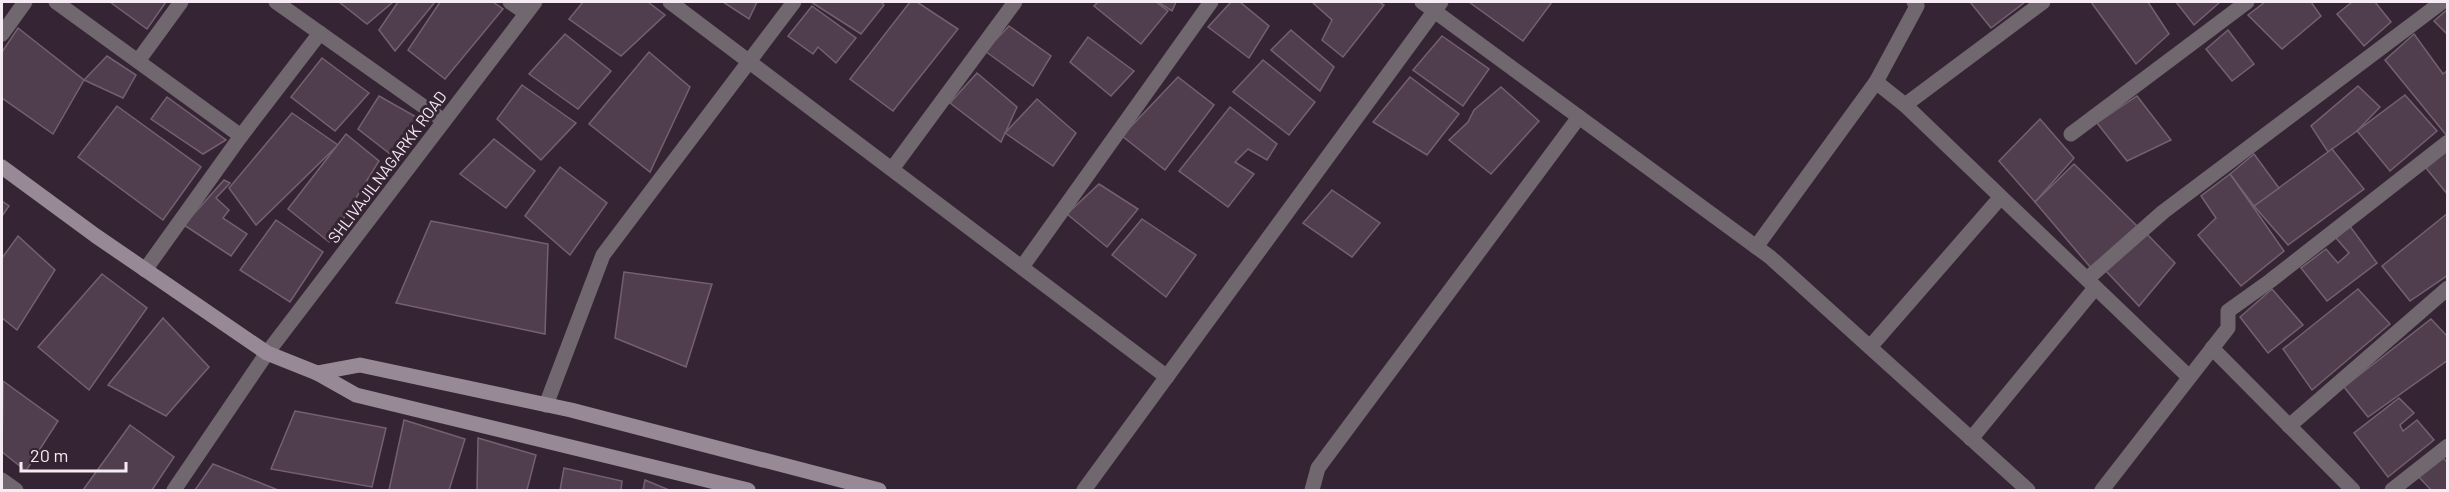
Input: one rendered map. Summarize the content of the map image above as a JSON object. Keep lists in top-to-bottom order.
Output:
{
  "streets": {
    "street": ["SHLIVAJILNAGARKK ROAD"]
  },
  "scale_bar": "20 m"
}
